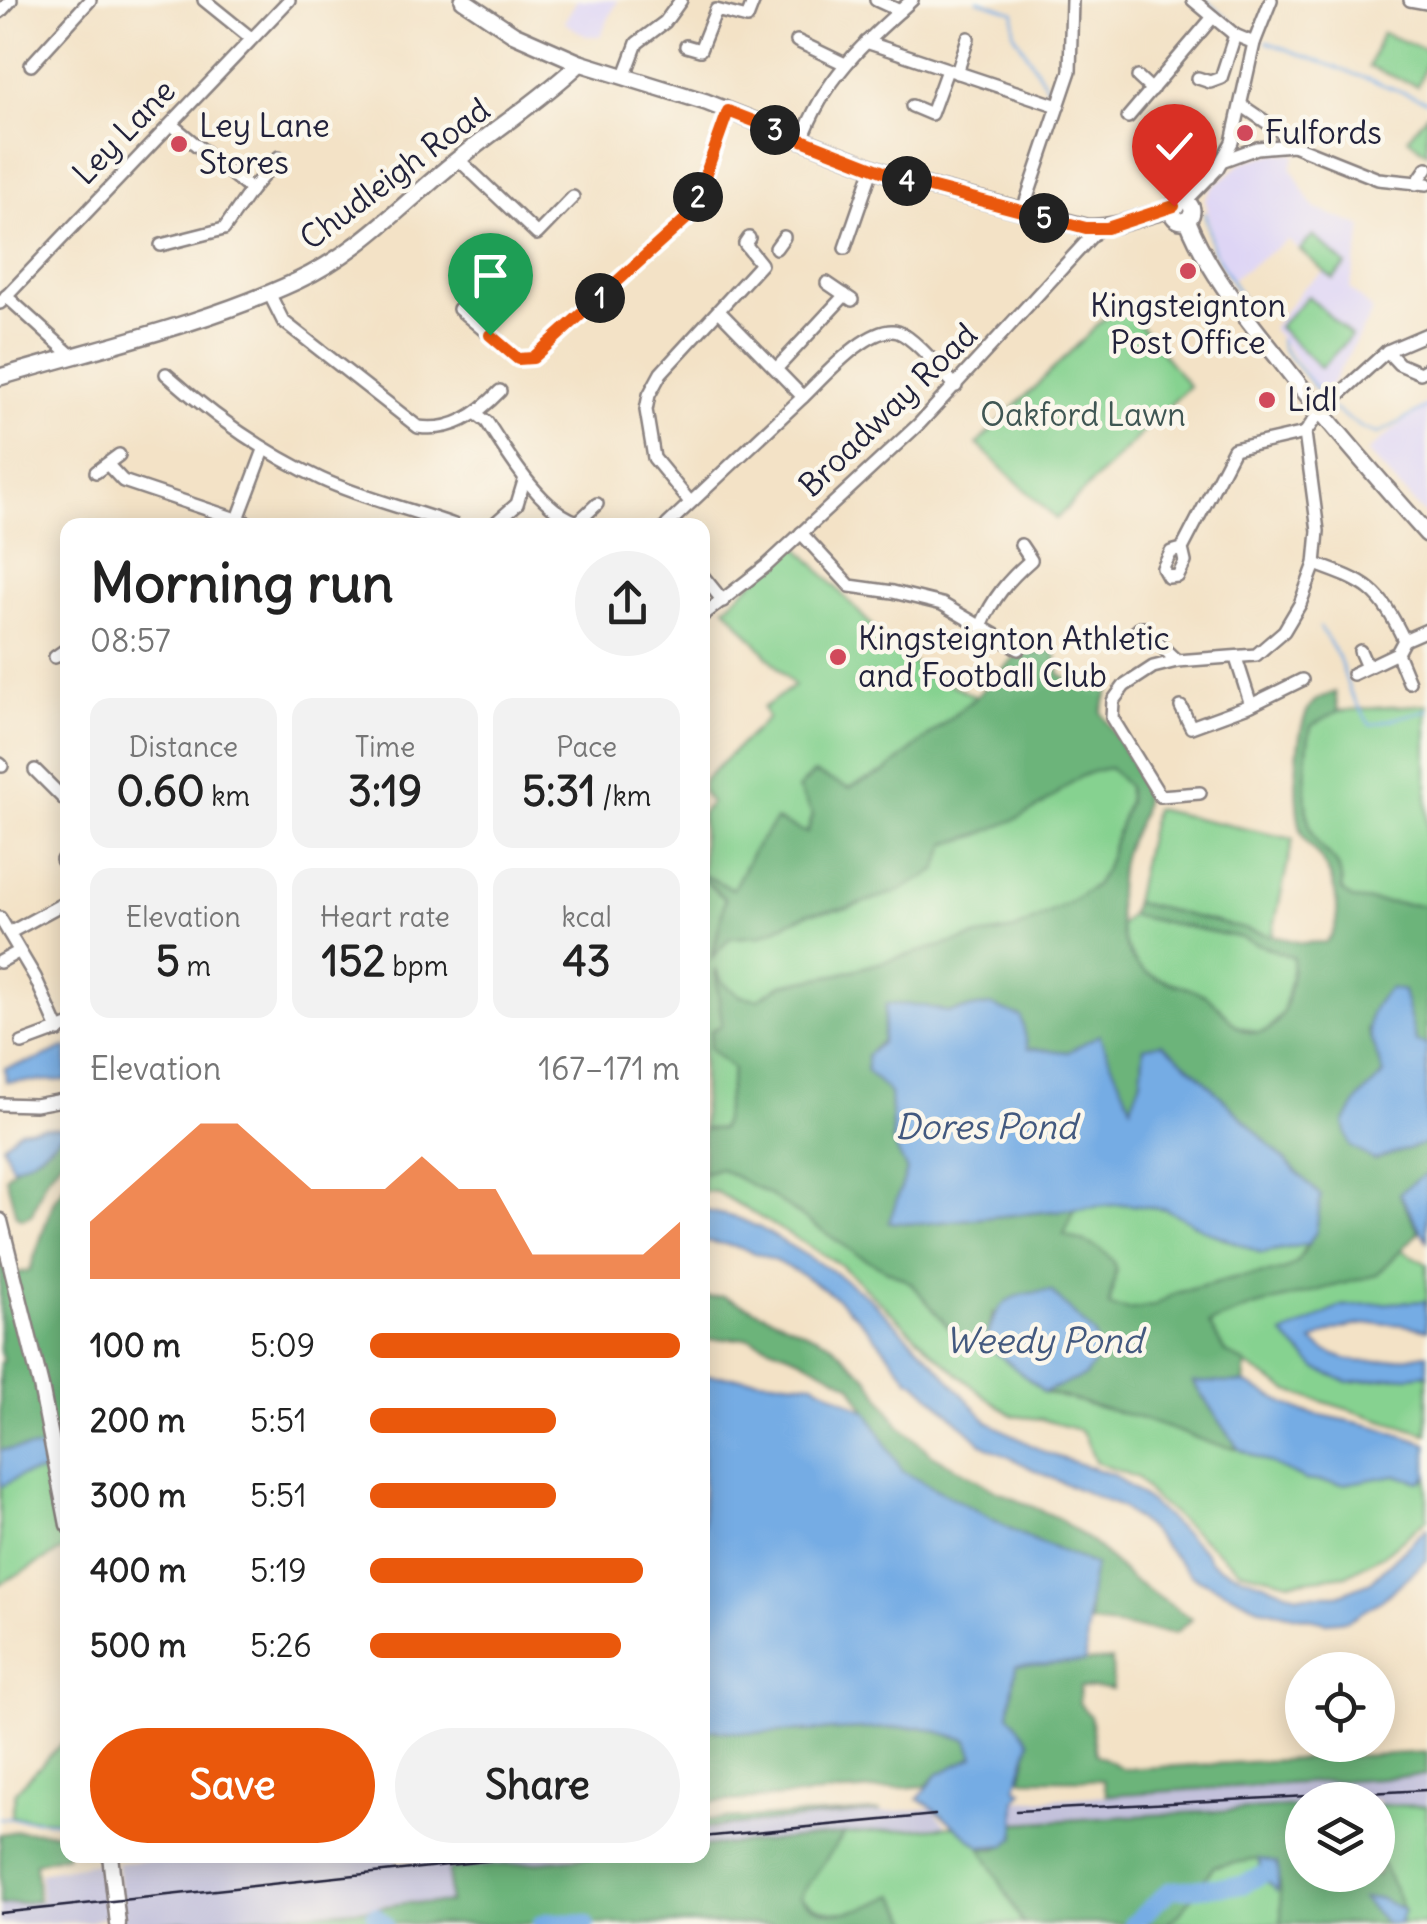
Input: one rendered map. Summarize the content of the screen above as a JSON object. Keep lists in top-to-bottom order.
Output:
{
  "streets": {
    "main road": ["Chudleigh Road"],
    "street": ["Ley Lane", "Broadway Road"]
  },
  "water": ["Dores Pond", "Weedy Pond"],
  "parks": ["Oakford Lawn"],
  "places": [
    "Fulfords",
    "Ley Lane Stores",
    "Kingsteignton Post Office",
    "Lidl",
    "Kingsteignton Athletic and Football Club"
  ],
  "page": {
    "pins": [
      "3",
      "4",
      "2",
      "5",
      "1"
    ],
    "heading": ["Morning run", "08:57"],
    "stats": [
      ["Distance", "0.60 km"],
      ["Time", "3:19"],
      ["Pace", "5:31 /km"],
      ["Elevation", "5 m"],
      ["Heart rate", "152 bpm"],
      ["kcal", "43"]
    ],
    "chart": ["Elevation", "167–171 m"],
    "list": [
      {
        "name": "100 m",
        "note": "5:09"
      },
      {
        "name": "200 m",
        "note": "5:51"
      },
      {
        "name": "300 m",
        "note": "5:51"
      },
      {
        "name": "400 m",
        "note": "5:19"
      },
      {
        "name": "500 m",
        "note": "5:26"
      }
    ],
    "buttons": ["Save", "Share"]
  }
}
